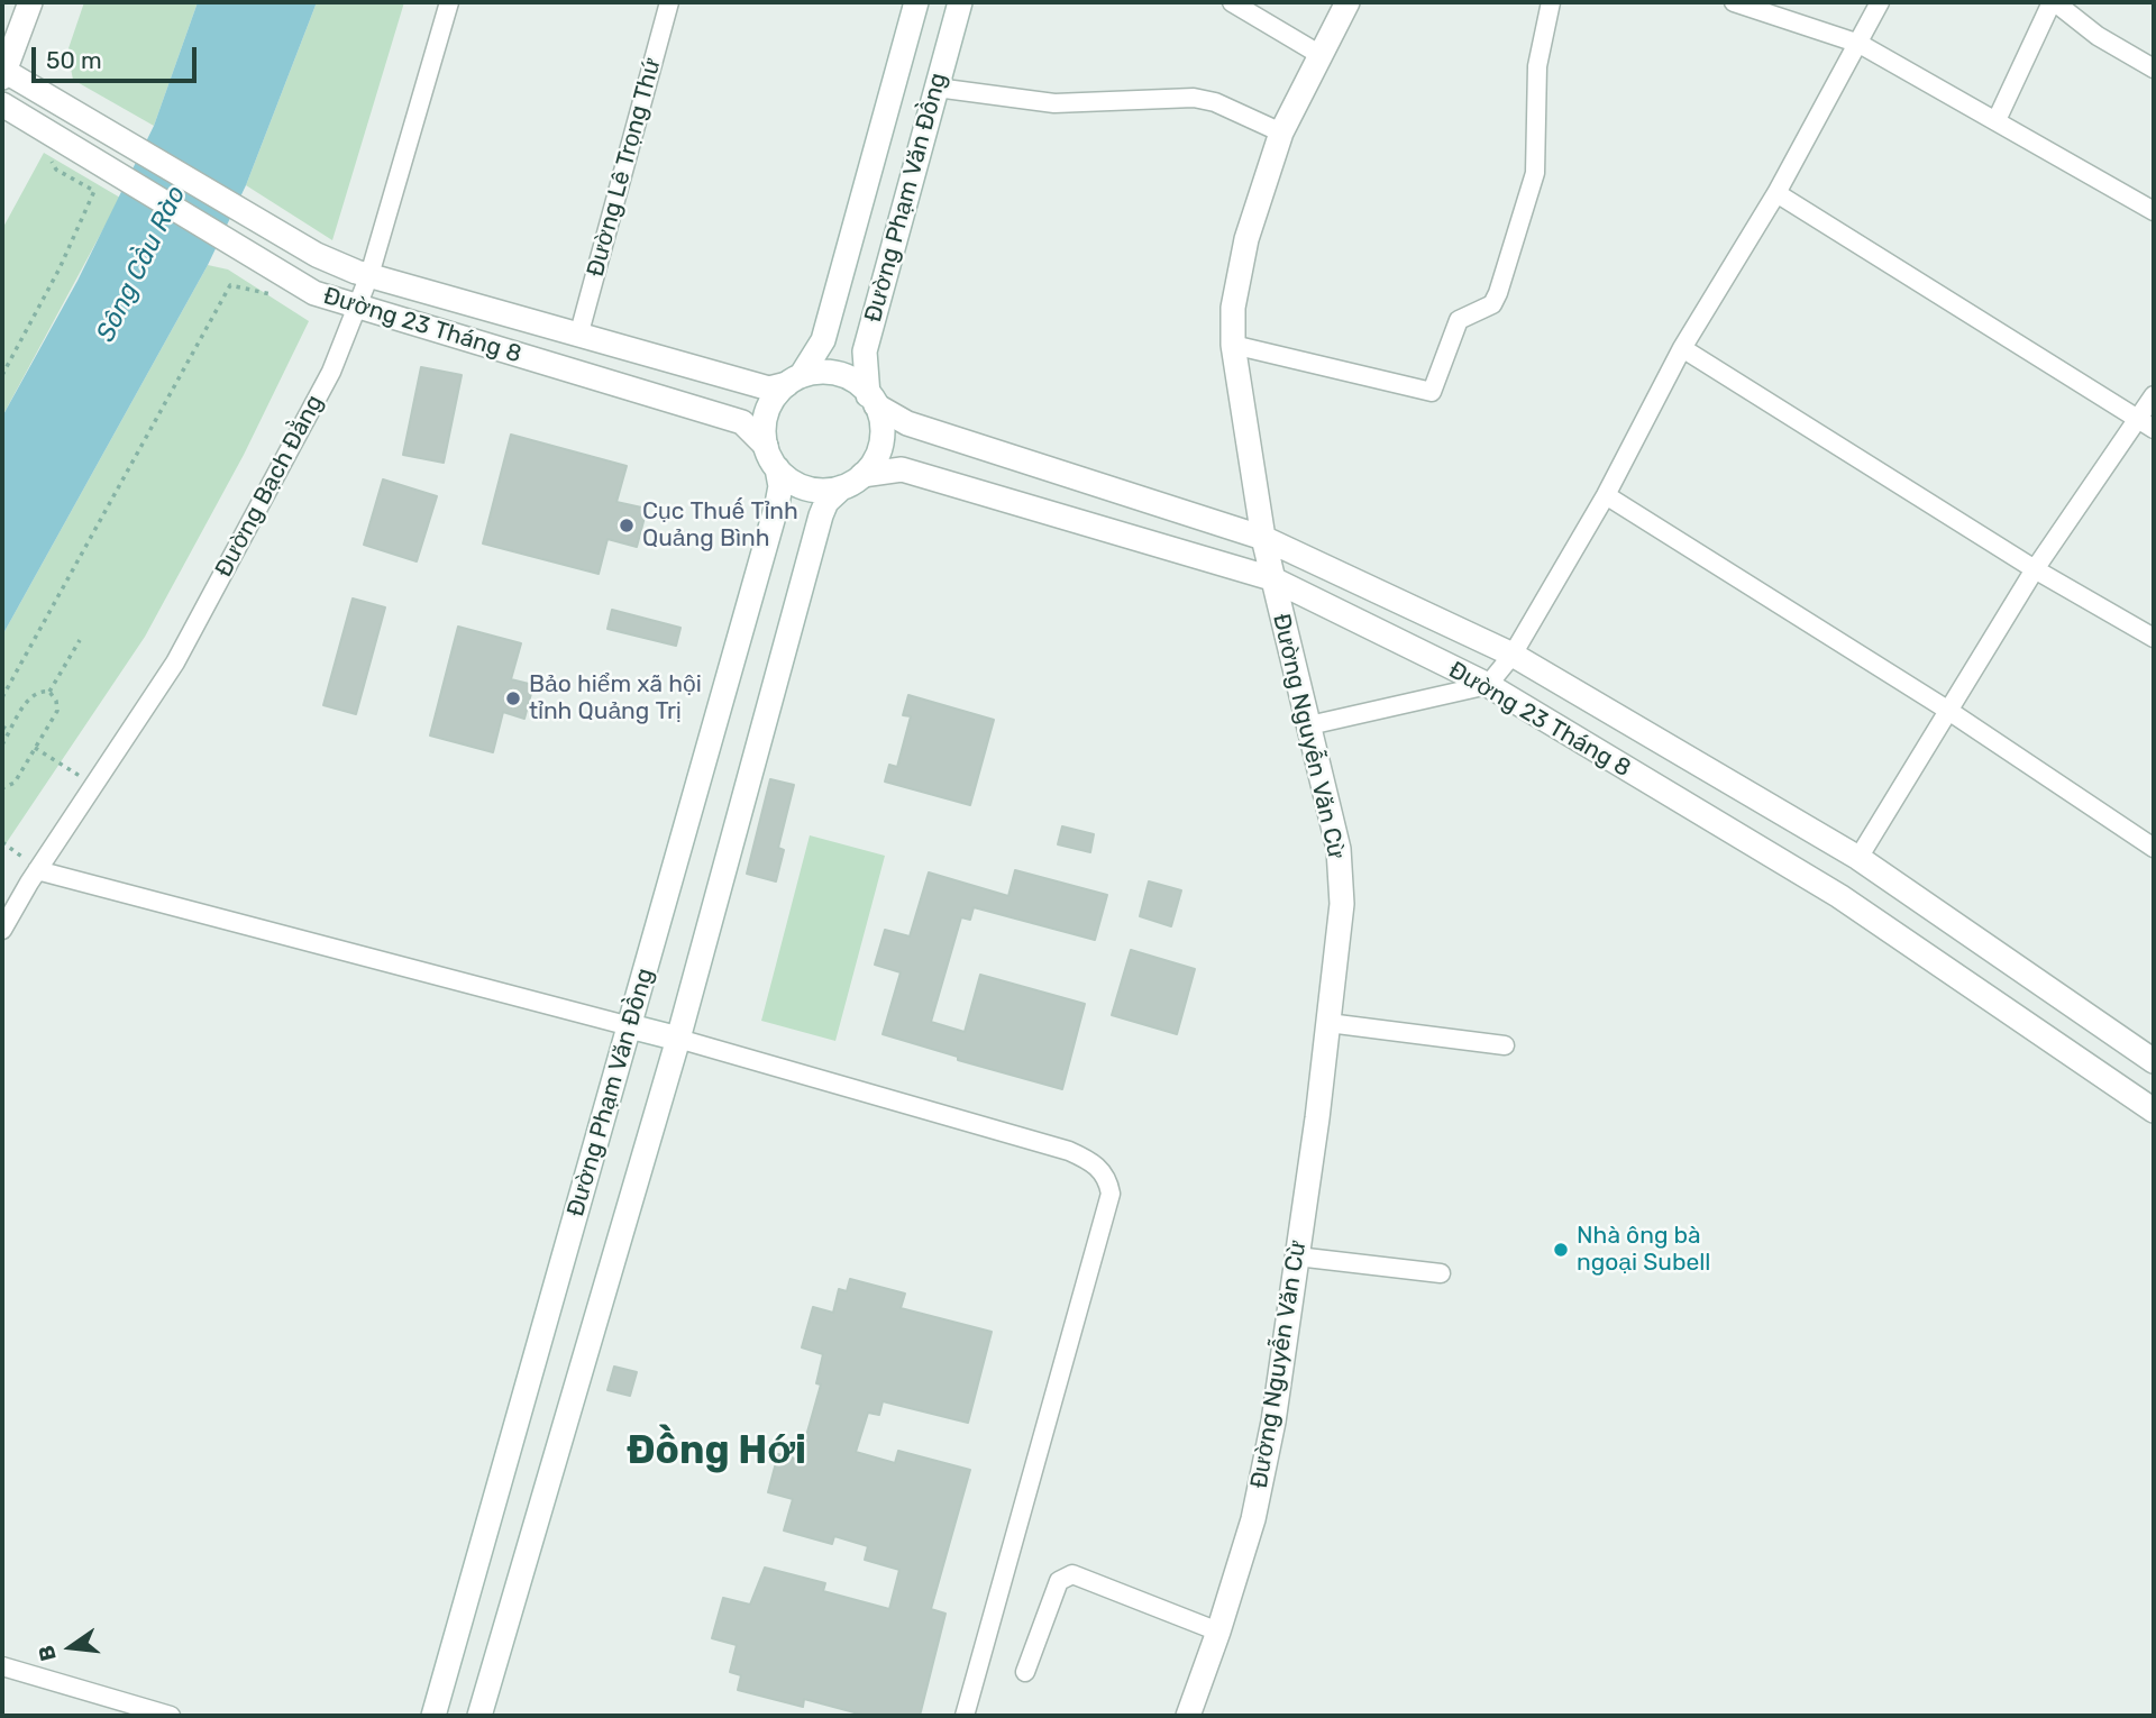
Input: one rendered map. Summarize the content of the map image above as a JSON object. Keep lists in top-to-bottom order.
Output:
{
  "streets": {
    "street": [
      "Đường Lê Trọng Thứ",
      "Đường Phạm Văn Đồng",
      "Đường 23 Tháng 8",
      "Đường Bạch Đằng",
      "Đường Nguyễn Văn Cừ"
    ]
  },
  "crossings": [
    ["Đường Lê Trọng Thứ", "Đường 23 Tháng 8"],
    ["Đường Phạm Văn Đồng", "Đường 23 Tháng 8"],
    ["Đường 23 Tháng 8", "Đường Bạch Đằng"],
    ["Đường 23 Tháng 8", "Đường Nguyễn Văn Cừ"]
  ],
  "districts": ["Đồng Hới"],
  "water": ["Sông Cầu Rào"],
  "places": ["Cục Thuế Tỉnh Quảng Bình", "Bảo hiểm xã hội tỉnh Quảng Trị", "Nhà ông bà ngoại Subell"],
  "scale_bar": "50 m",
  "north": "left"
}
